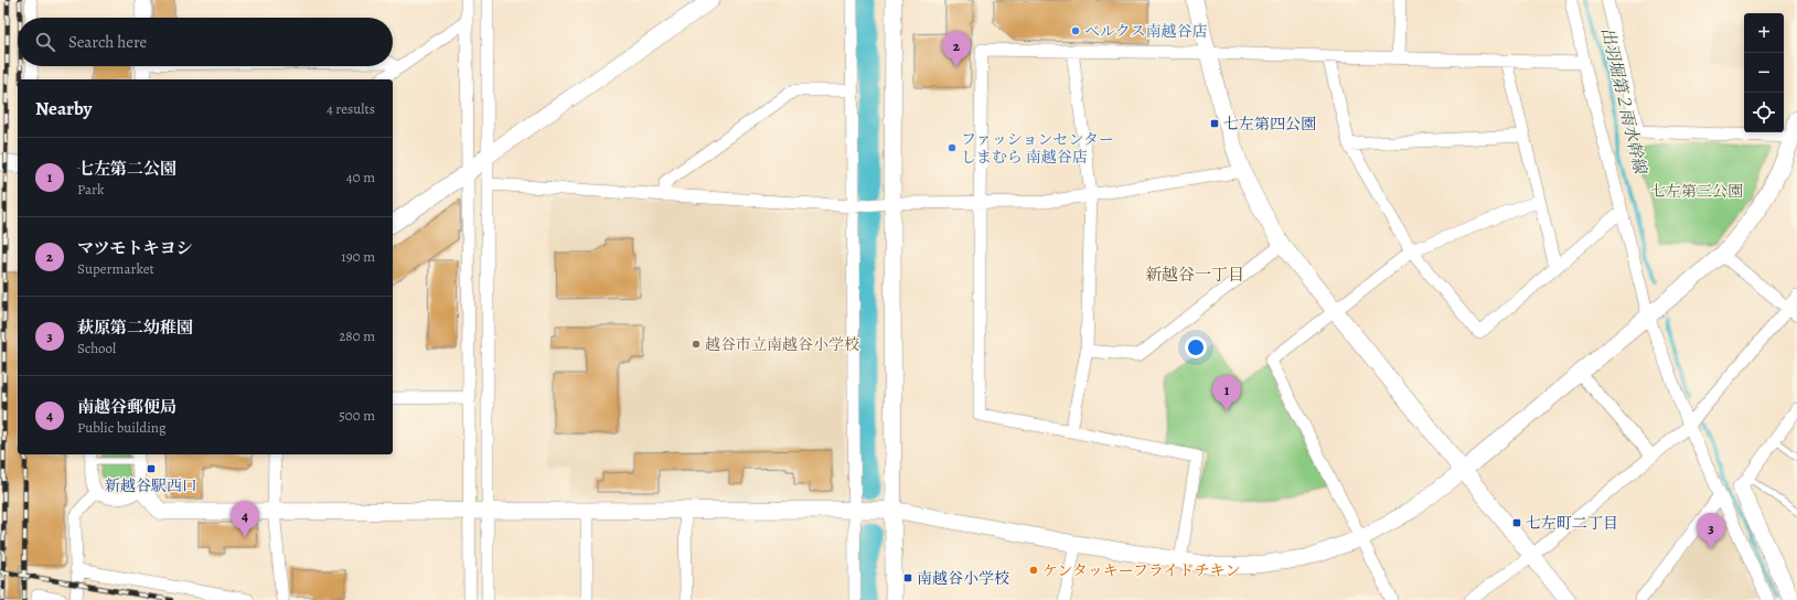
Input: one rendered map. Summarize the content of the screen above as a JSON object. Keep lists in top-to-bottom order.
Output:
{
  "districts": ["新越谷一丁目"],
  "water": ["出羽堀第２雨水幹線"],
  "parks": ["七左第三公園"],
  "places": {
    "other": [
      "ベルクス南越谷店",
      "ファッションセンター しまむら 南越谷店",
      "越谷市立南越谷小学校",
      "ケンタッキーフライドチキン"
    ],
    "transit": [
      "七左第四公園",
      "新越谷駅西口",
      "七左町二丁目",
      "南越谷小学校"
    ]
  },
  "page": {
    "map_buttons": ["+", "−"],
    "search": "Search here",
    "pins": [
      "2",
      "1",
      "4",
      "3"
    ],
    "heading": ["Nearby", "4 results"],
    "list": [
      {
        "mark": "1",
        "name": "七左第二公園",
        "note": "Park",
        "value": "40 m"
      },
      {
        "mark": "2",
        "name": "マツモトキヨシ",
        "note": "Supermarket",
        "value": "190 m"
      },
      {
        "mark": "3",
        "name": "萩原第二幼稚園",
        "note": "School",
        "value": "280 m"
      },
      {
        "mark": "4",
        "name": "南越谷郵便局",
        "note": "Public building",
        "value": "500 m"
      }
    ]
  }
}
